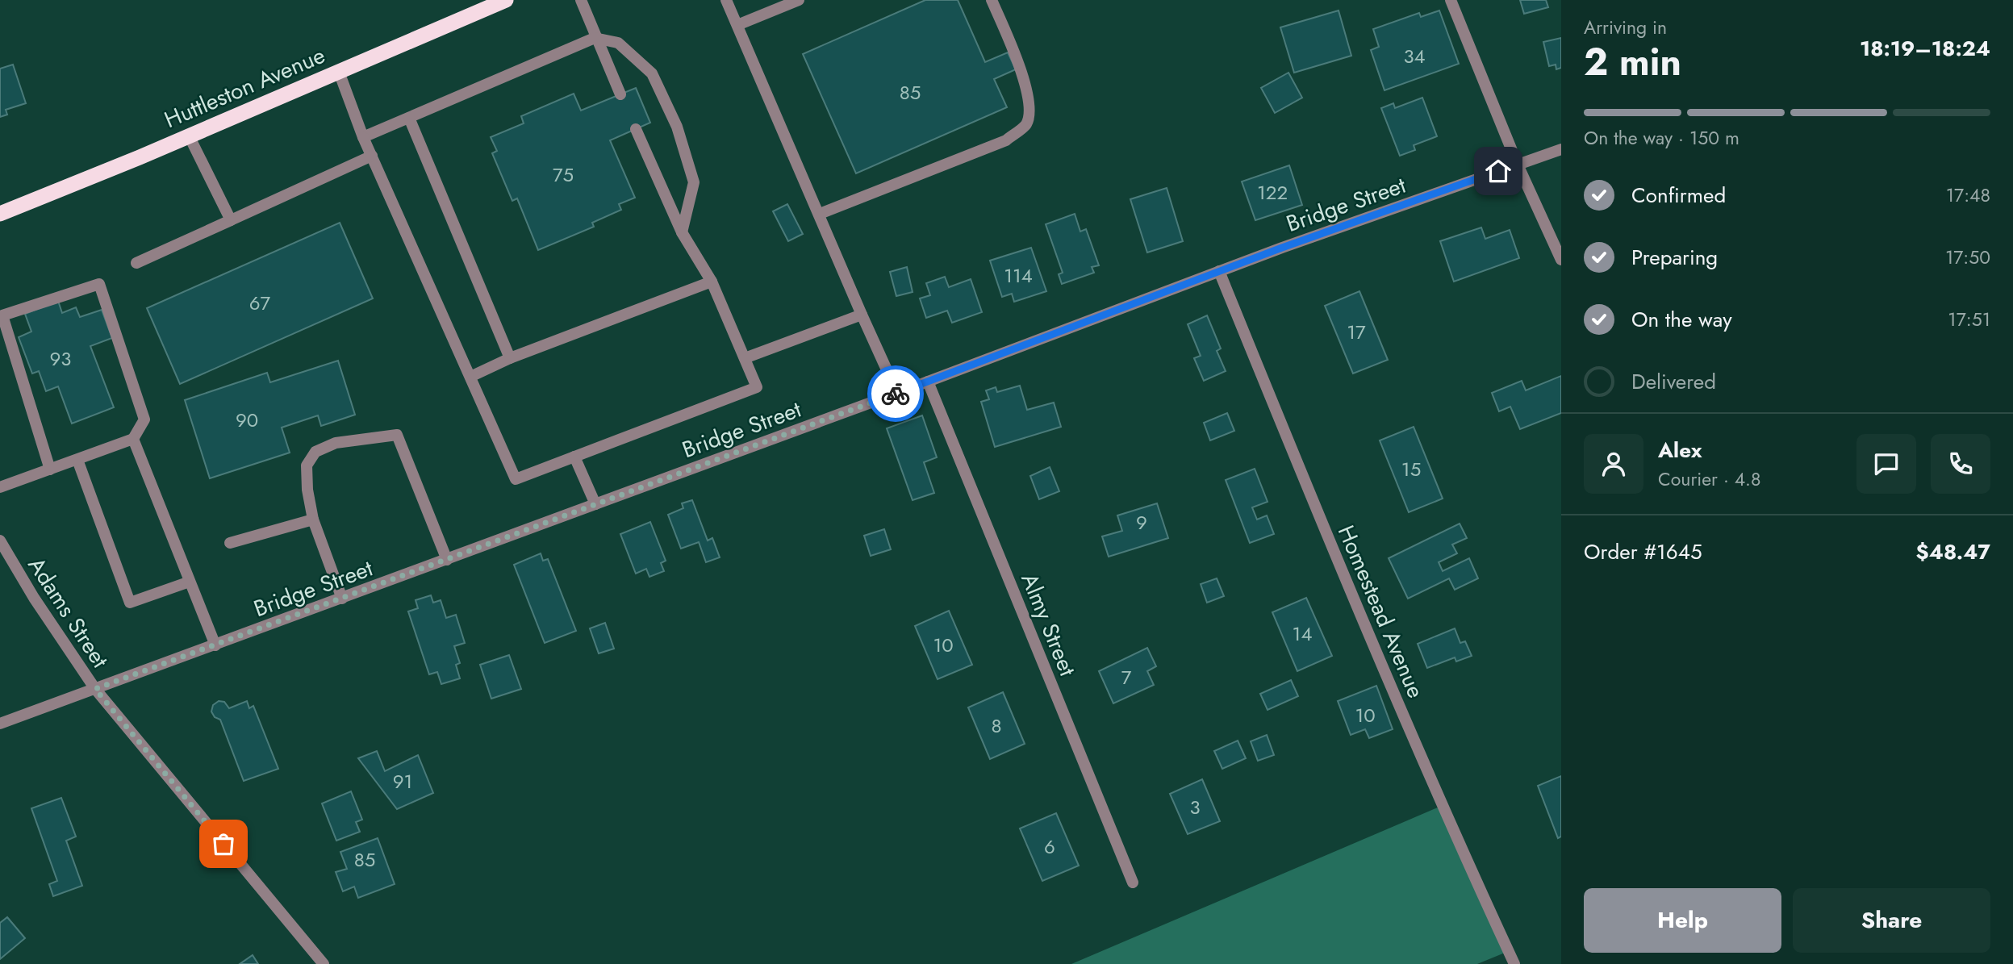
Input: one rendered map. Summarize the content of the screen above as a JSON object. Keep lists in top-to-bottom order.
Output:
{
  "streets": {
    "highway": ["Huttleston Avenue"],
    "street": [
      "Bridge Street",
      "Homestead Avenue",
      "Adams Street",
      "Almy Street"
    ]
  },
  "crossings": [
    ["Bridge Street", "Homestead Avenue"],
    ["Bridge Street", "Adams Street"],
    ["Bridge Street", "Almy Street"]
  ],
  "house_numbers": [
    "34",
    "85",
    "75",
    "122",
    "114",
    "67",
    "17",
    "93",
    "90",
    "15",
    "9",
    "14",
    "10",
    "7",
    "10",
    "8",
    "91",
    "3",
    "6",
    "85"
  ],
  "page": {
    "heading": ["2 min", "Arriving in", "18:19–18:24"],
    "panel": [
      "Alex",
      "Courier · 4.8",
      "Order #1645",
      "$48.47"
    ],
    "bar": "On the way · 150 m",
    "list": [
      ["Confirmed", "17:48"],
      ["Preparing", "17:50"],
      ["On the way", "17:51"],
      "Delivered"
    ],
    "buttons": ["Help", "Share"]
  }
}
